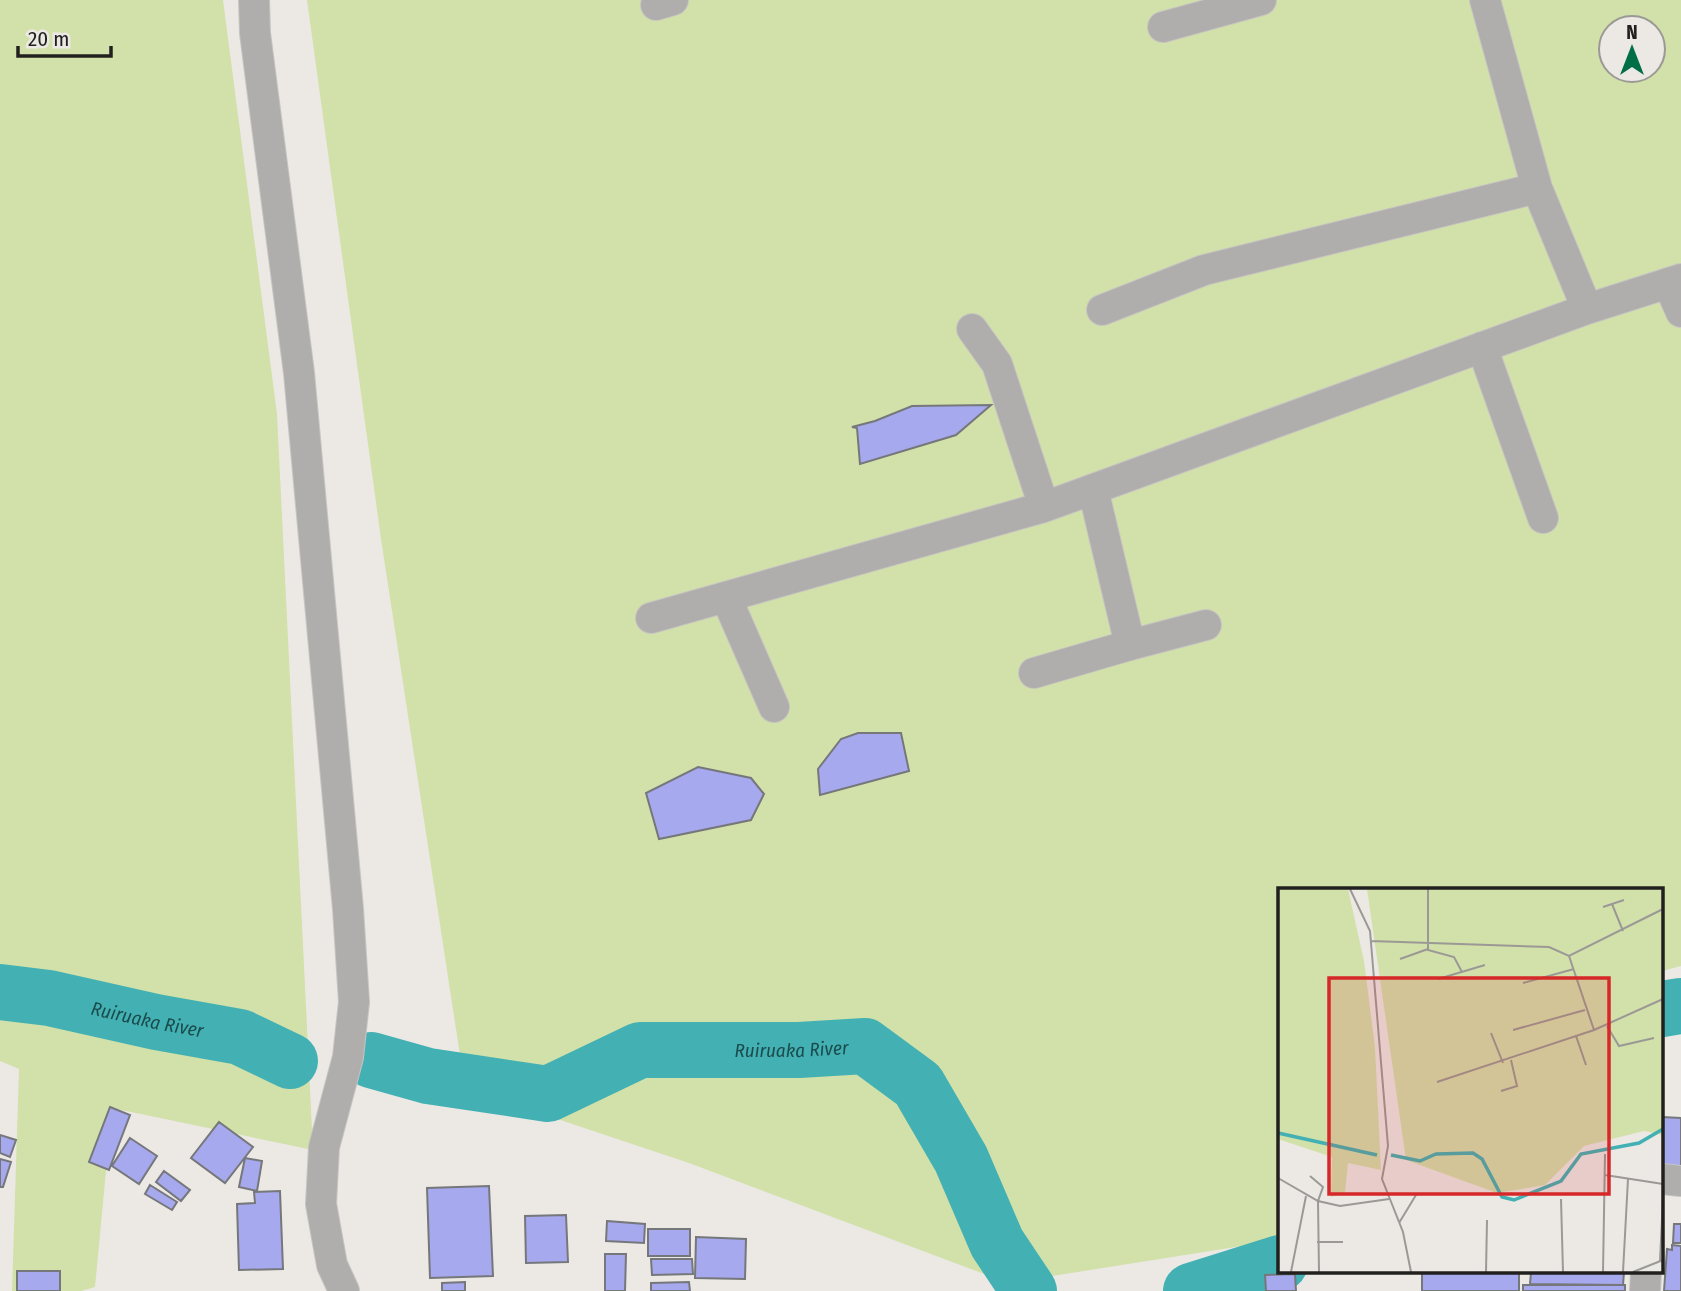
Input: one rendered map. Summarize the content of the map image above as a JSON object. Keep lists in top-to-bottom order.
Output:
{
  "water": ["Ruiruaka River"],
  "scale_bar": "20 m",
  "north": "top"
}
